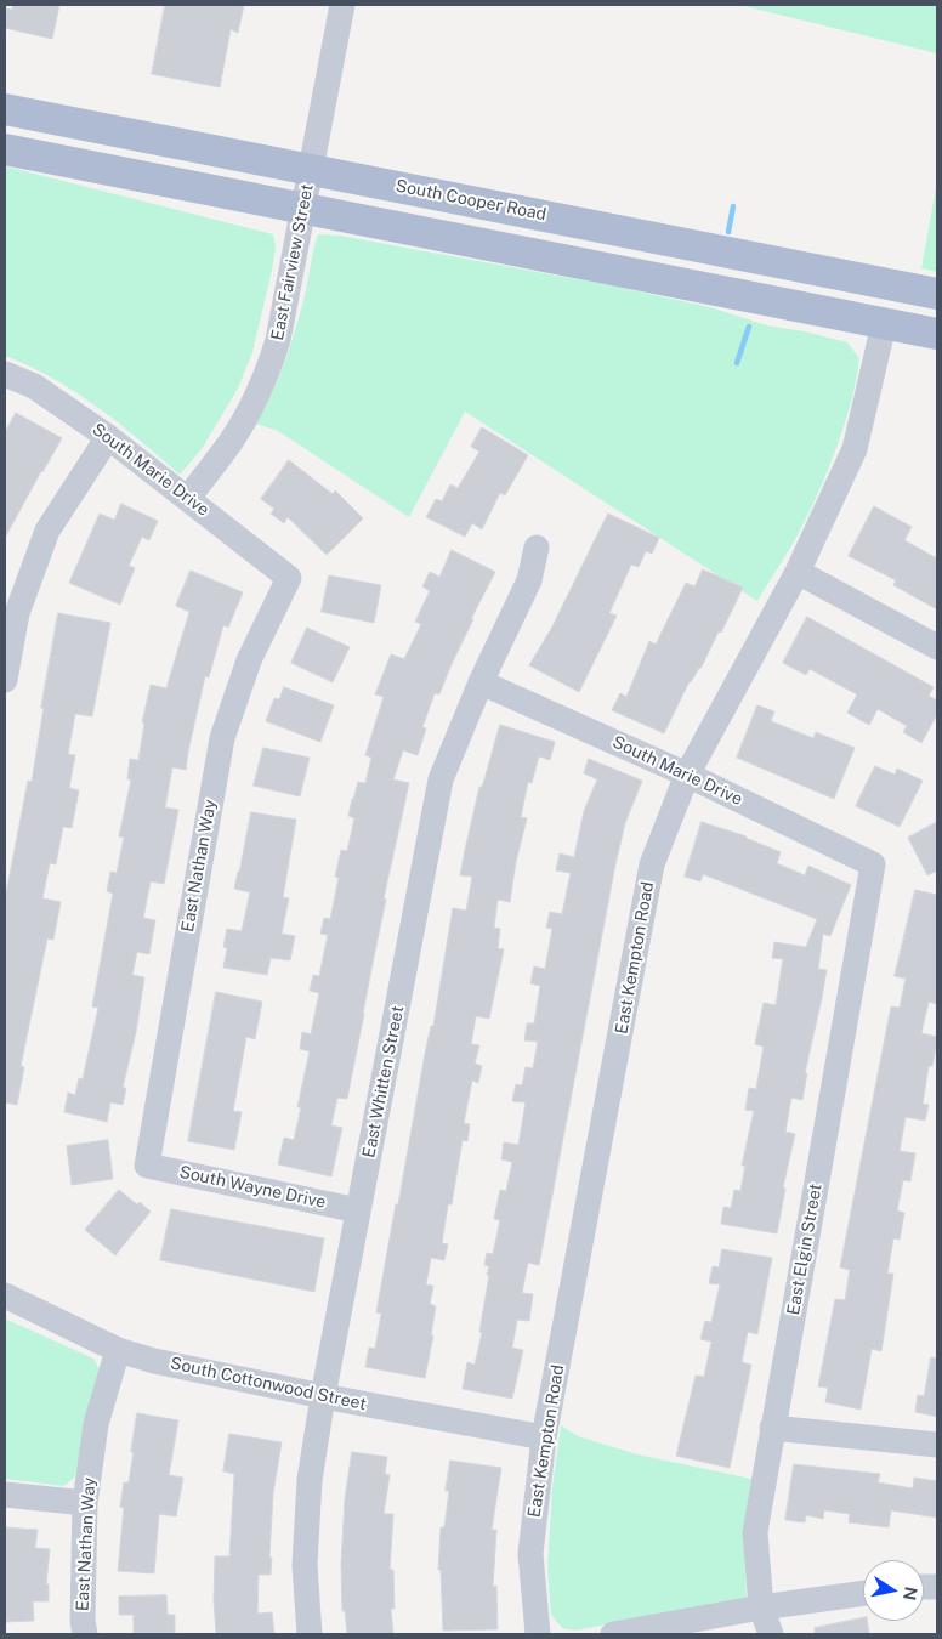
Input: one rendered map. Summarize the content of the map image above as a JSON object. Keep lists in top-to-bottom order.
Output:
{
  "streets": {
    "main road": ["South Cooper Road"],
    "street": [
      "East Fairview Street",
      "South Marie Drive",
      "East Nathan Way",
      "East Kempton Road",
      "East Whitten Street",
      "South Wayne Drive",
      "East Elgin Street",
      "South Cottonwood Street"
    ]
  },
  "crossings": [
    ["South Cooper Road", "East Fairview Street"],
    ["East Fairview Street", "South Marie Drive"],
    ["South Marie Drive", "East Nathan Way"],
    ["South Marie Drive", "East Kempton Road"],
    ["South Marie Drive", "East Whitten Street"],
    ["South Marie Drive", "East Elgin Street"],
    ["East Nathan Way", "South Wayne Drive"],
    ["East Nathan Way", "South Cottonwood Street"],
    ["East Kempton Road", "South Cottonwood Street"],
    ["East Whitten Street", "South Wayne Drive"],
    ["East Whitten Street", "South Cottonwood Street"]
  ],
  "north": "right"
}
